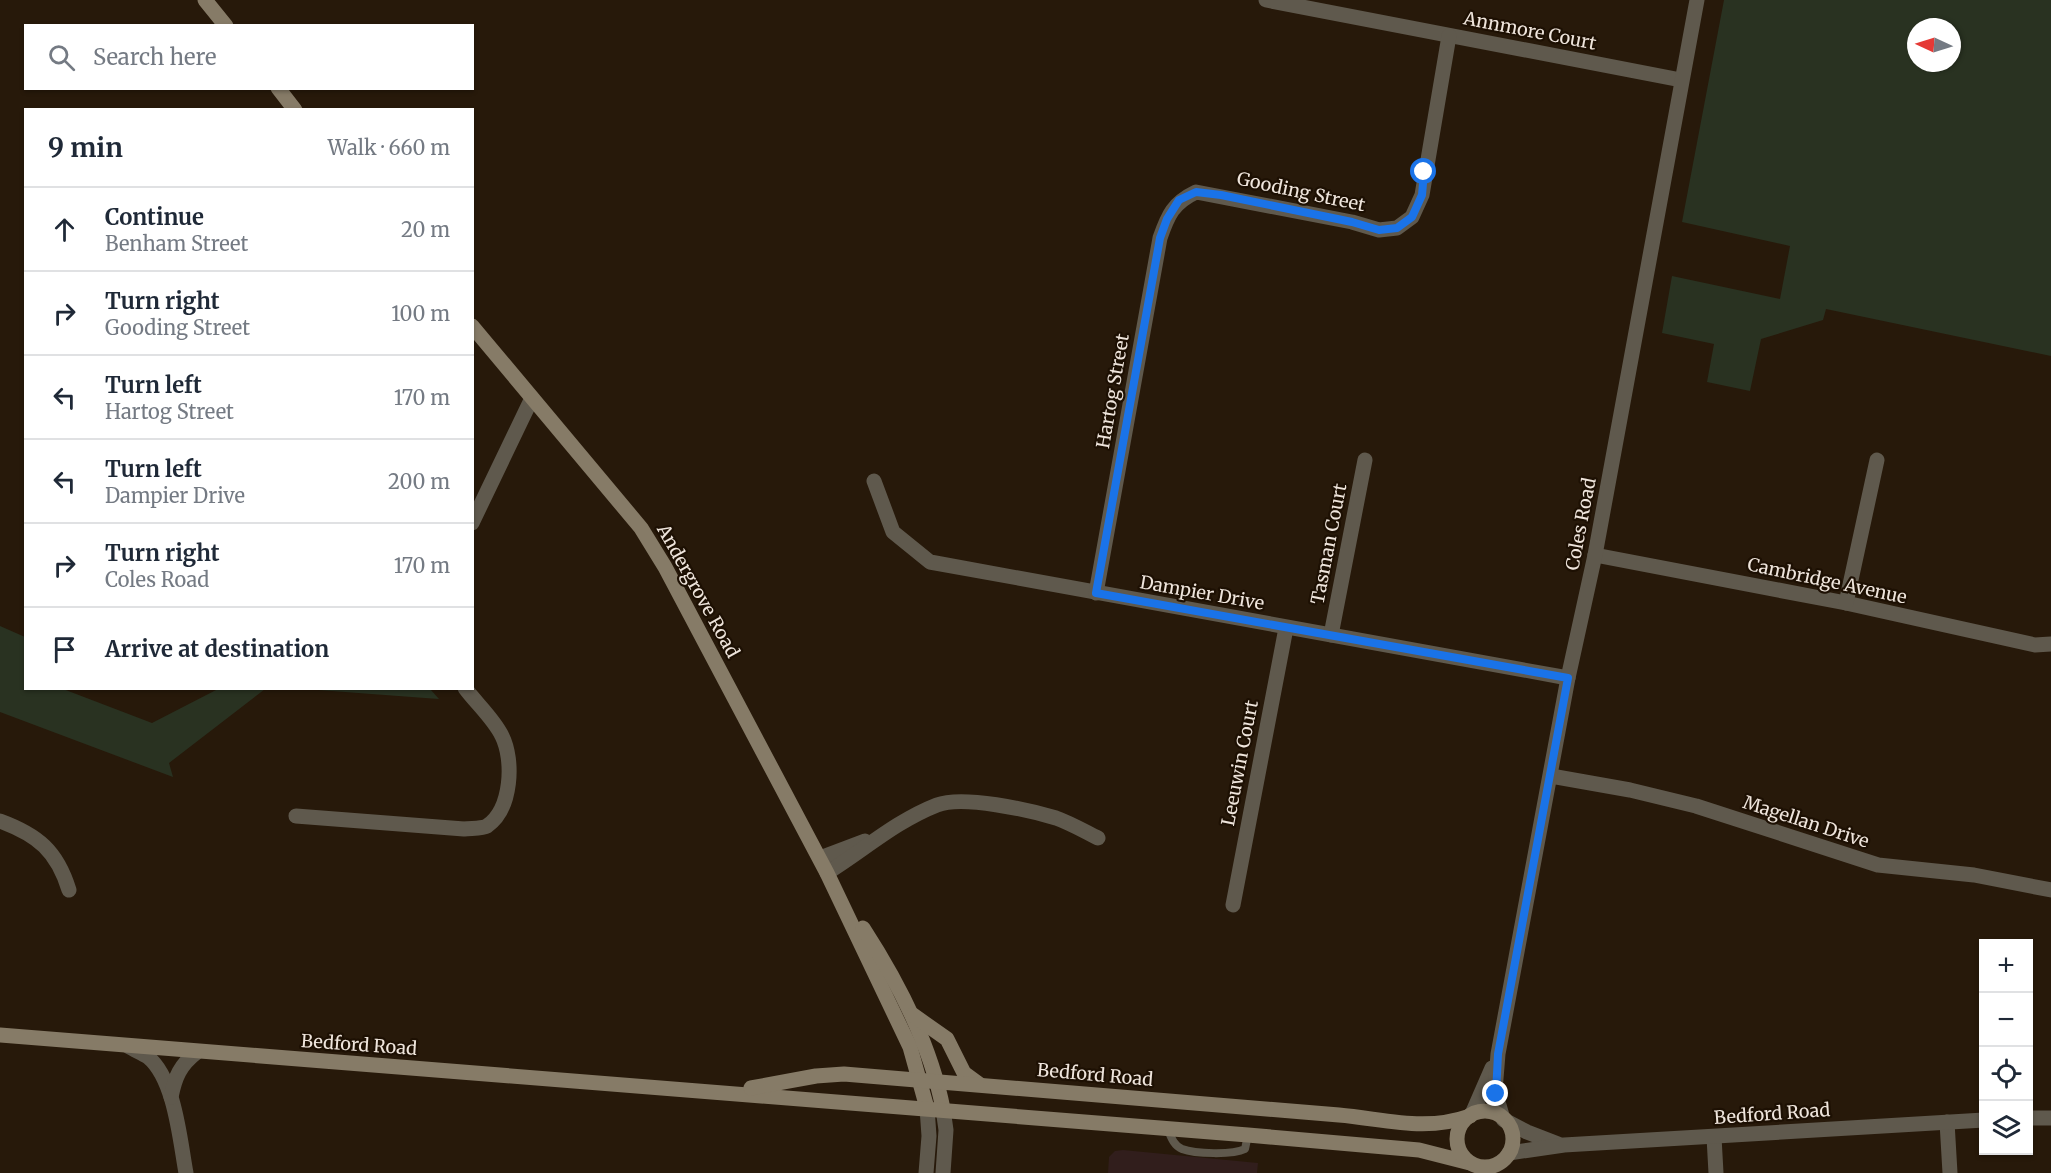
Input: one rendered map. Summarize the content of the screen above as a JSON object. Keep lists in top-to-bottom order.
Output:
{
  "streets": {
    "street": [
      "Annmore Court",
      "Gooding Street",
      "Hartog Street",
      "Coles Road",
      "Tasman Court",
      "Cambridge Avenue",
      "Andergrove Road",
      "Dampier Drive",
      "Leeuwin Court",
      "Magellan Drive",
      "Bedford Road"
    ]
  },
  "crossings": [
    ["Annmore Court", "Gooding Street"],
    ["Annmore Court", "Coles Road"],
    ["Gooding Street", "Hartog Street"],
    ["Hartog Street", "Dampier Drive"],
    ["Coles Road", "Cambridge Avenue"],
    ["Coles Road", "Dampier Drive"],
    ["Coles Road", "Magellan Drive"],
    ["Coles Road", "Bedford Road"],
    ["Tasman Court", "Dampier Drive"],
    ["Andergrove Road", "Bedford Road"],
    ["Dampier Drive", "Leeuwin Court"]
  ],
  "north": "left",
  "page": {
    "search": "Search here",
    "heading": ["9 min", "Walk · 660 m"],
    "list": [
      ["Continue", "Benham Street", "20 m"],
      ["Turn right", "Gooding Street", "100 m"],
      ["Turn left", "Hartog Street", "170 m"],
      ["Turn left", "Dampier Drive", "200 m"],
      ["Turn right", "Coles Road", "170 m"],
      "Arrive at destination"
    ],
    "map_buttons": ["+", "−"]
  }
}
